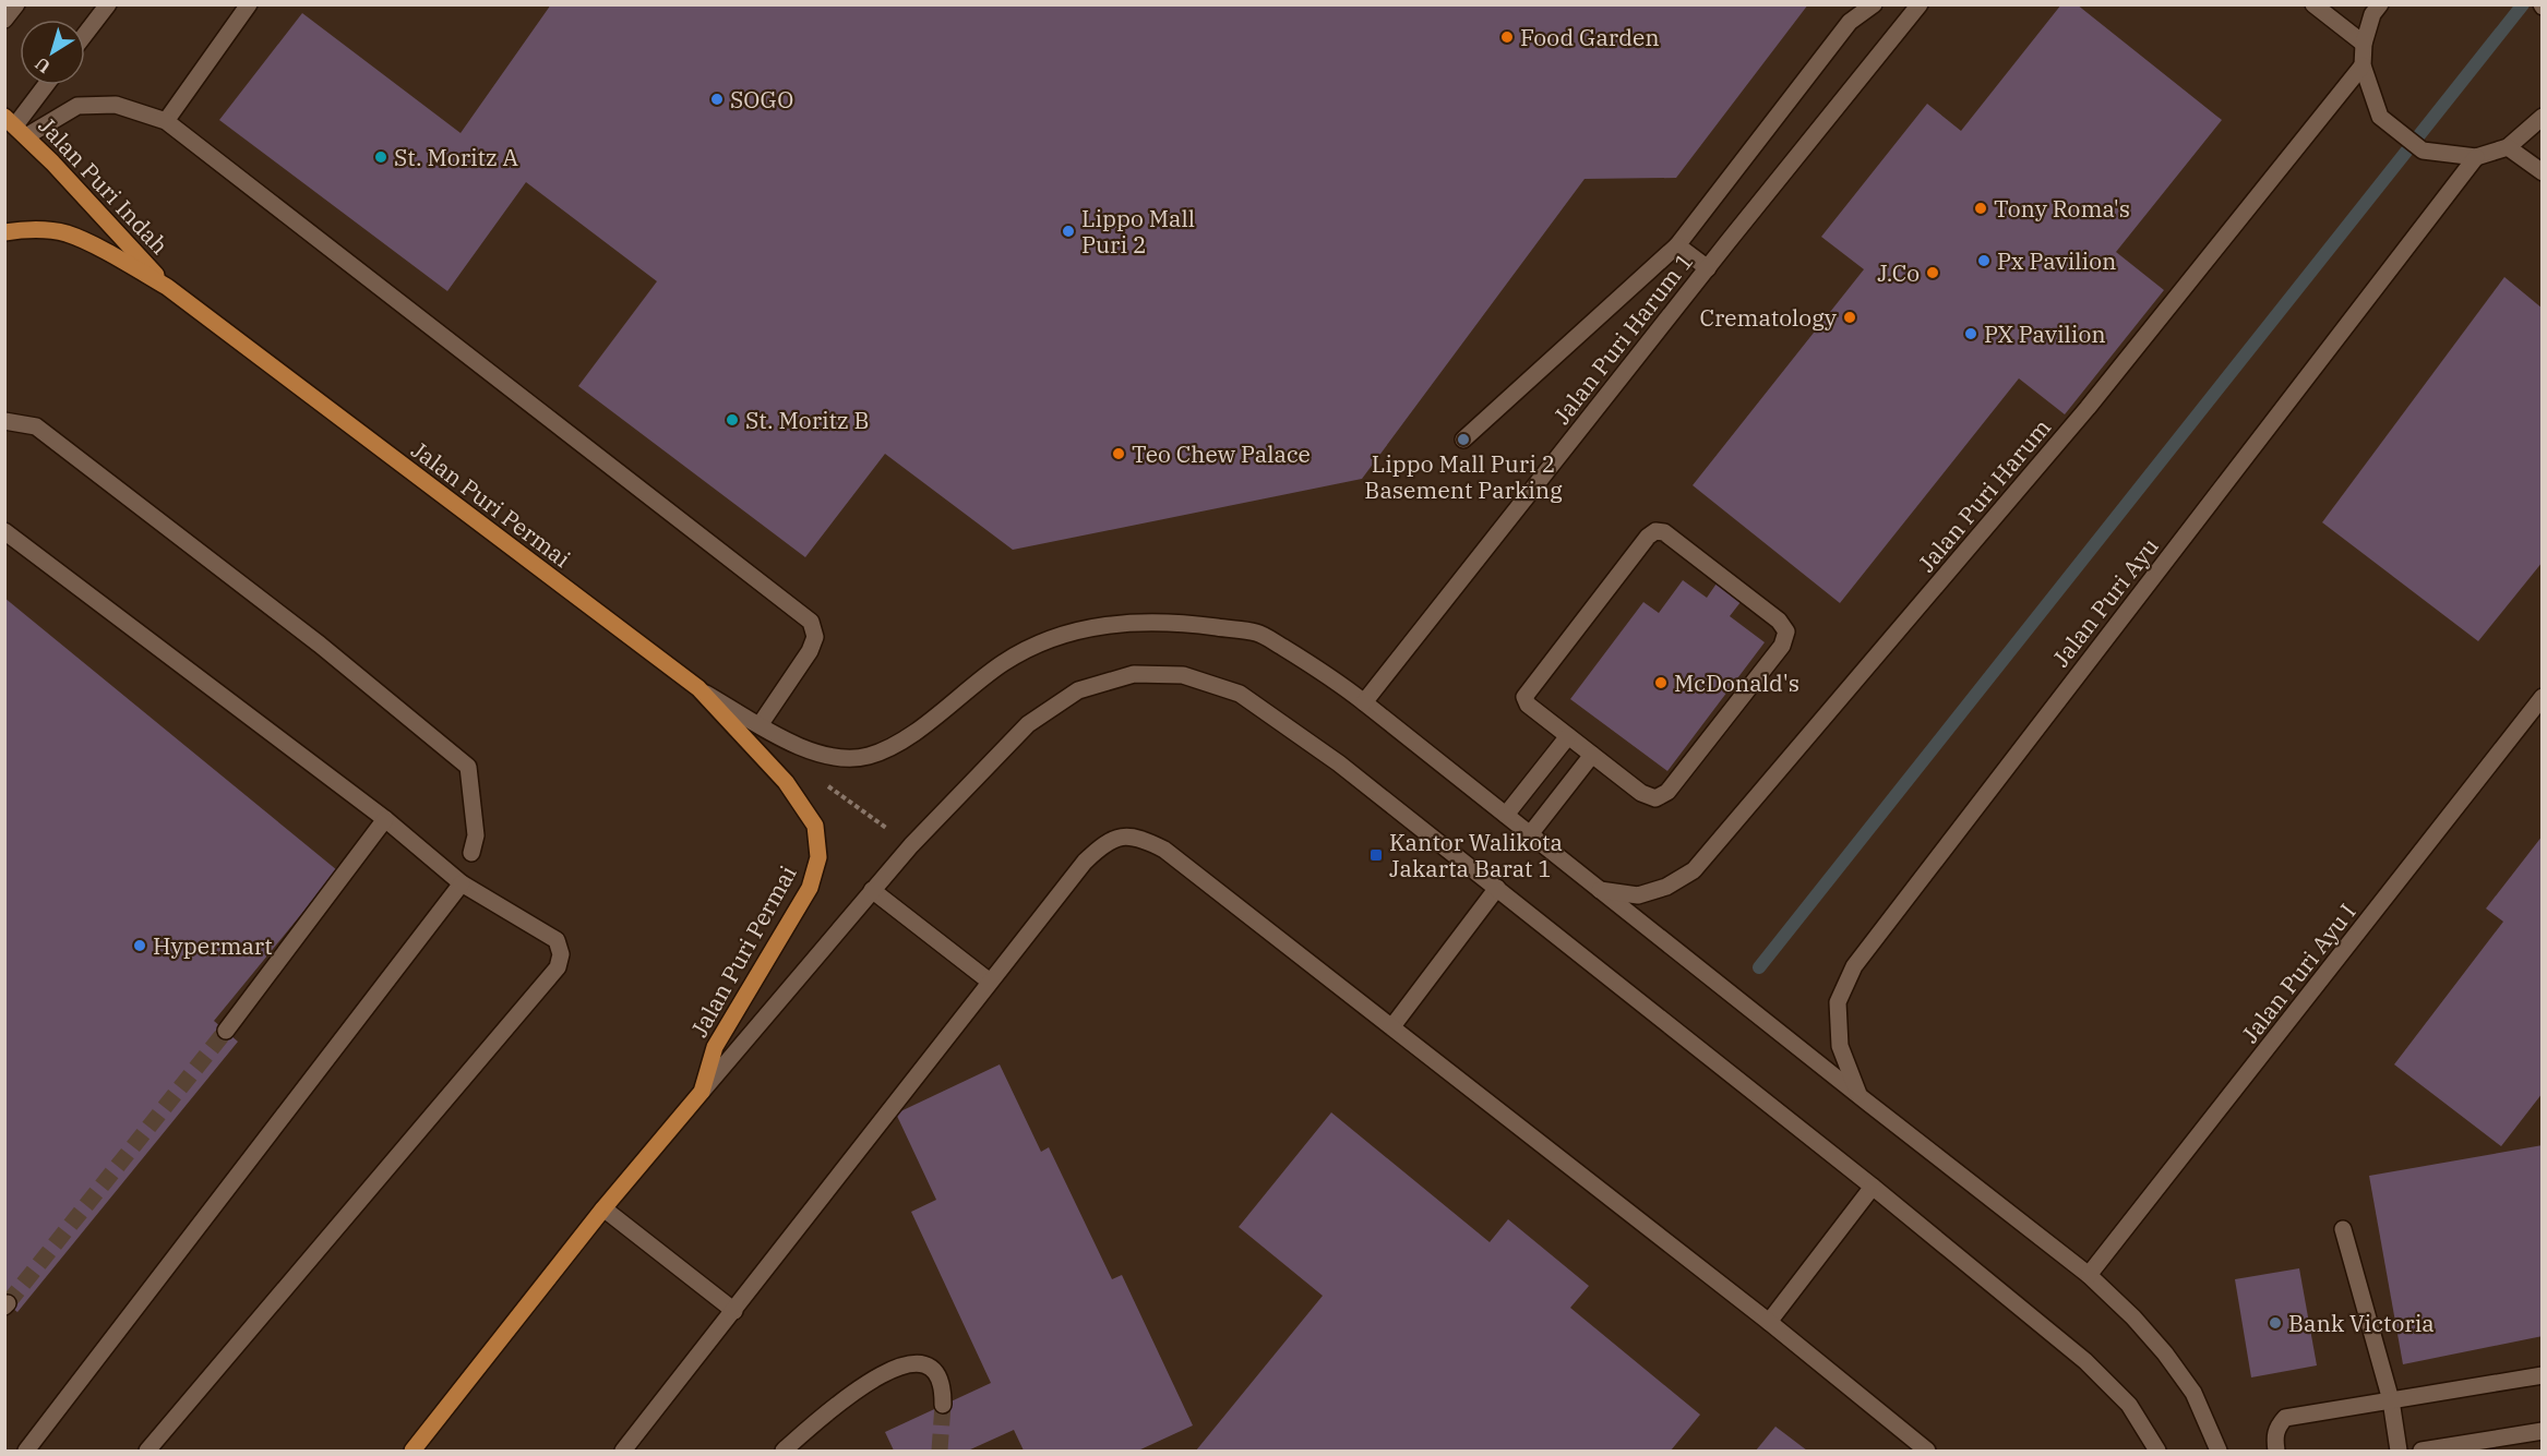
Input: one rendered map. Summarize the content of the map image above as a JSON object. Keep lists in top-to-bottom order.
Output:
{
  "streets": {
    "main road": ["Jalan Puri Indah", "Jalan Puri Permai"],
    "street": [
      "Jalan Puri Harum 1",
      "Jalan Puri Harum",
      "Jalan Puri Ayu",
      "Jalan Puri Ayu I"
    ]
  },
  "crossings": [
    ["Jalan Puri Indah", "Jalan Puri Permai"]
  ],
  "places": {
    "other": [
      "Food Garden",
      "SOGO",
      "St. Moritz A",
      "Tony Roma's",
      "Lippo Mall Puri 2",
      "Px Pavilion",
      "J.Co",
      "Crematology",
      "PX Pavilion",
      "St. Moritz B",
      "Lippo Mall Puri 2 Basement Parking",
      "Teo Chew Palace",
      "McDonald's",
      "Hypermart",
      "Bank Victoria"
    ],
    "transit": ["Kantor Walikota Jakarta Barat 1"]
  },
  "north": "bottom left"
}
